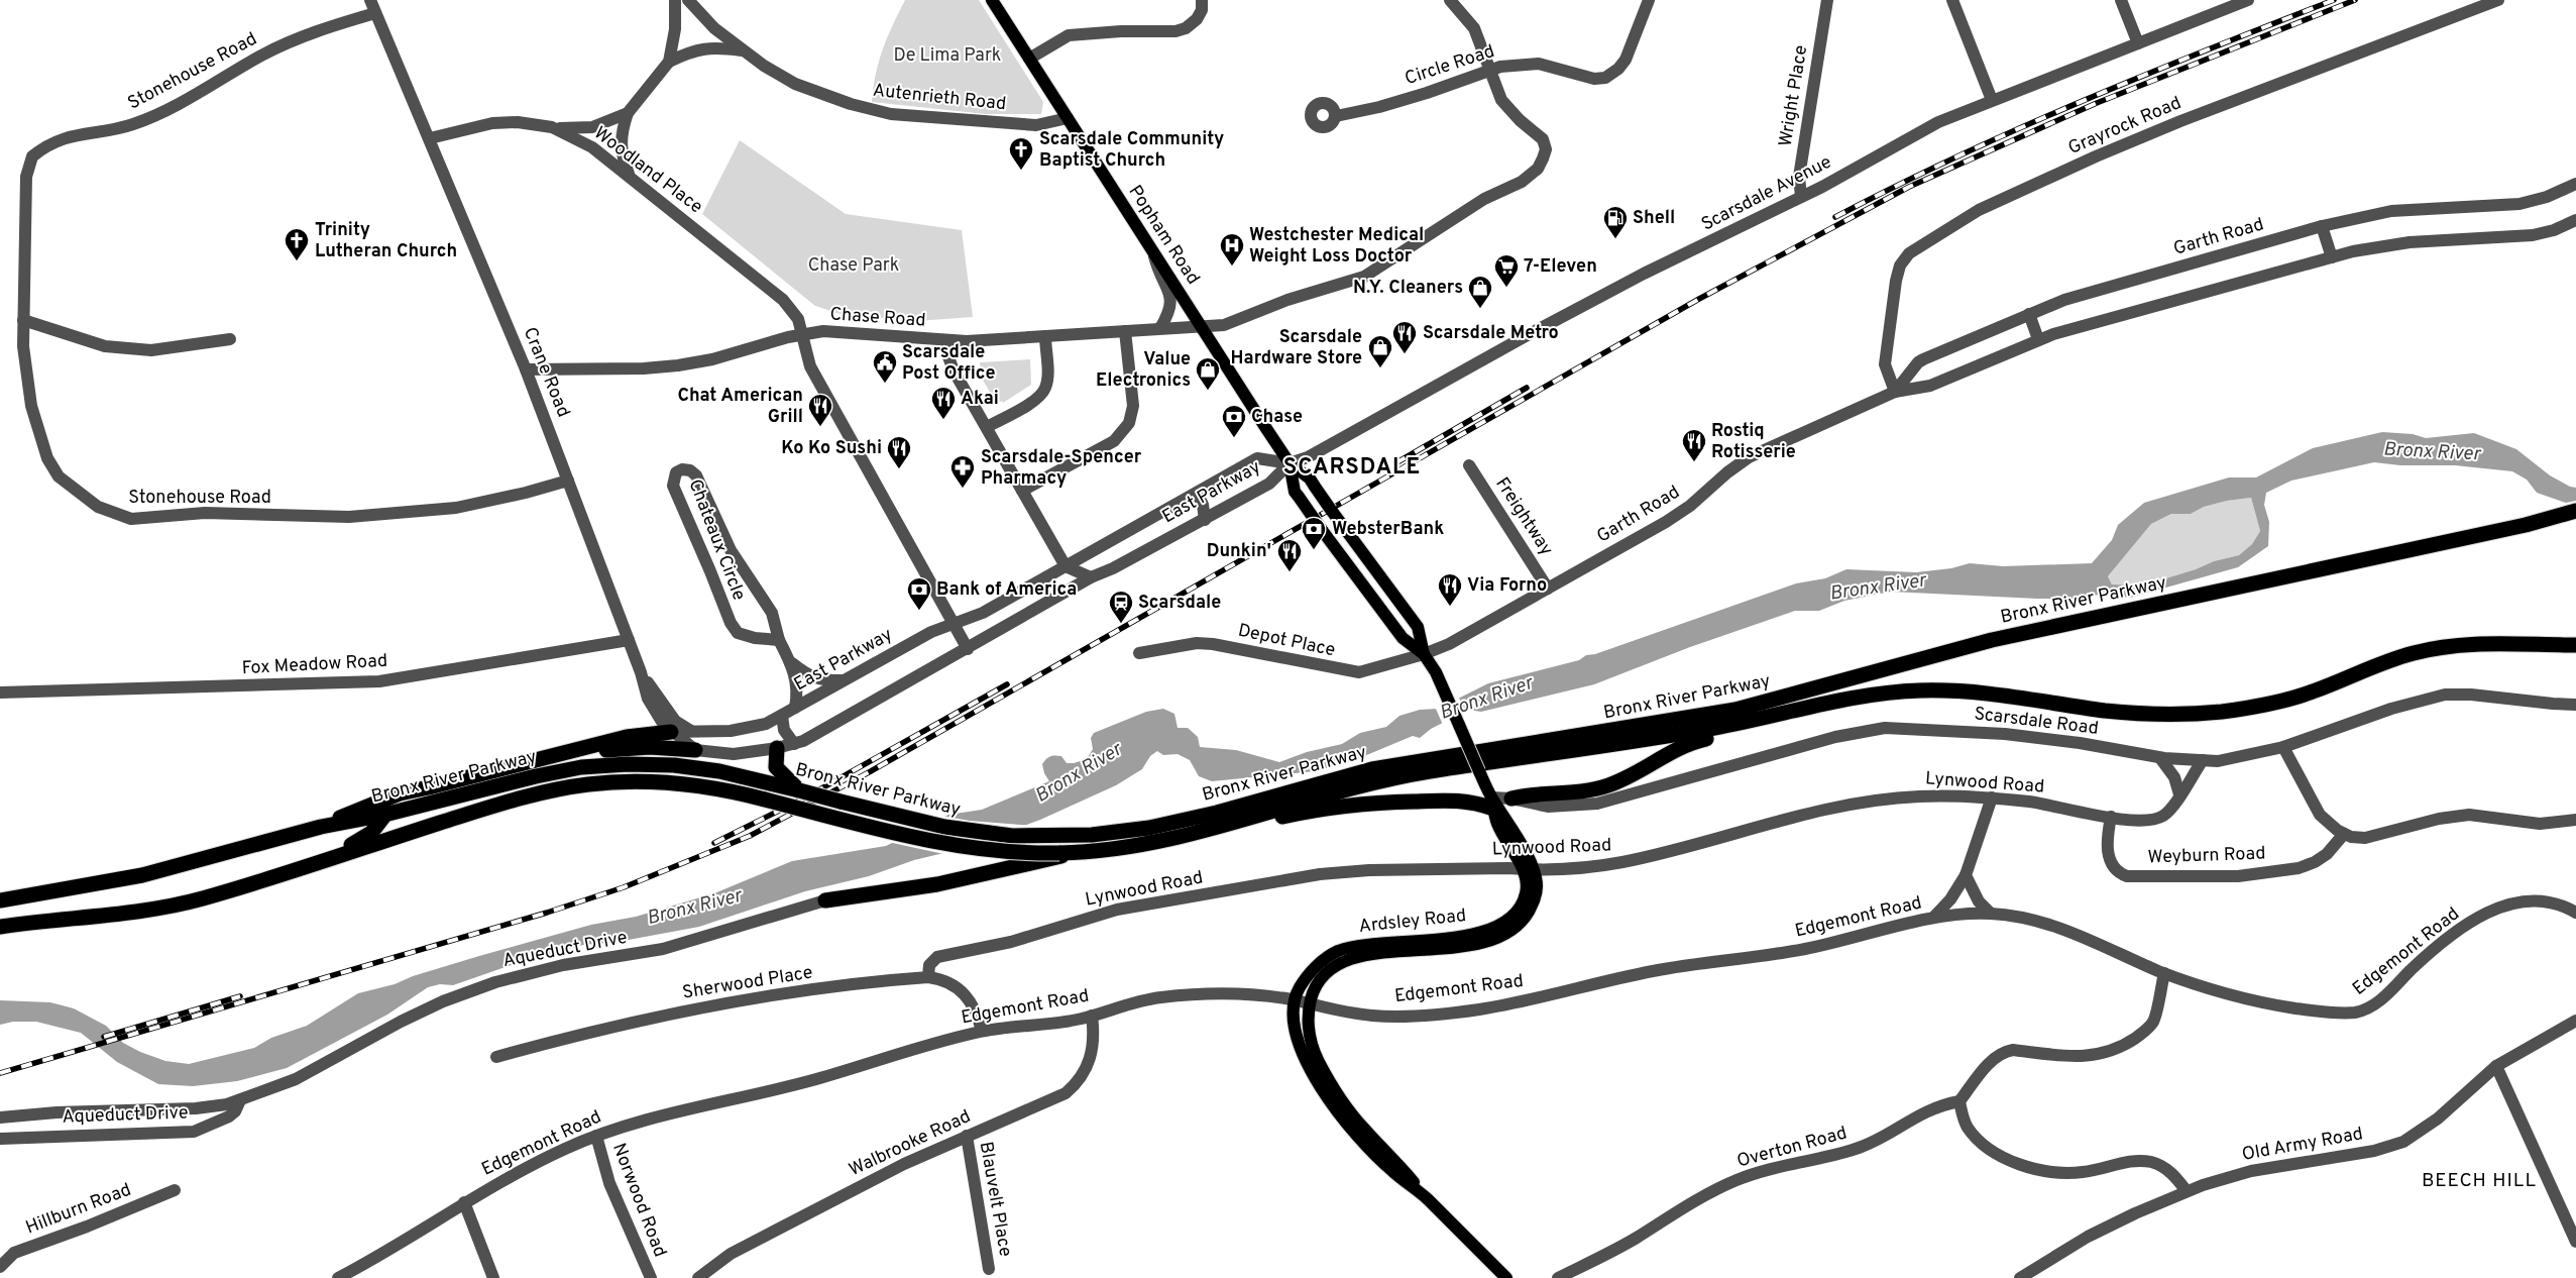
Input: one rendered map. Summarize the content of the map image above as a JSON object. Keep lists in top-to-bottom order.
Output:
{
  "streets": {
    "highway": ["Bronx River Parkway"],
    "main road": ["Popham Road", "Ardsley Road"],
    "street": [
      "Circle Road",
      "Stonehouse Road",
      "Wright Place",
      "Autenrieth Road",
      "Grayrock Road",
      "Woodland Place",
      "Scarsdale Avenue",
      "Garth Road",
      "Chase Road",
      "Crane Road",
      "East Parkway",
      "Freightway",
      "Chateaux Circle",
      "Depot Place",
      "Fox Meadow Road",
      "Scarsdale Road",
      "Lynwood Road",
      "Weyburn Road",
      "Edgemont Road",
      "Aqueduct Drive",
      "Sherwood Place",
      "Walbrooke Road",
      "Old Army Road",
      "Overton Road",
      "Blauvelt Place",
      "Norwood Road",
      "Hillburn Road"
    ]
  },
  "crossings": [
    ["Circle Road", "Chase Road"],
    ["Stonehouse Road", "Crane Road"],
    ["Wright Place", "Scarsdale Avenue"],
    ["Autenrieth Road", "Popham Road"],
    ["Grayrock Road", "Garth Road"],
    ["Woodland Place", "Chase Road"],
    ["Woodland Place", "Crane Road"],
    ["Woodland Place", "East Parkway"],
    ["Scarsdale Avenue", "Popham Road"],
    ["Scarsdale Avenue", "East Parkway"],
    ["Popham Road", "Garth Road"],
    ["Popham Road", "Chase Road"],
    ["Popham Road", "East Parkway"],
    ["Popham Road", "Depot Place"],
    ["Popham Road", "Scarsdale Road"],
    ["Popham Road", "Ardsley Road"],
    ["Garth Road", "Freightway"],
    ["Garth Road", "Depot Place"],
    ["Chase Road", "Crane Road"],
    ["Crane Road", "East Parkway"],
    ["Crane Road", "Fox Meadow Road"],
    ["East Parkway", "Chateaux Circle"],
    ["Scarsdale Road", "Lynwood Road"],
    ["Scarsdale Road", "Ardsley Road"],
    ["Lynwood Road", "Weyburn Road"],
    ["Lynwood Road", "Ardsley Road"],
    ["Lynwood Road", "Sherwood Place"],
    ["Edgemont Road", "Ardsley Road"],
    ["Edgemont Road", "Sherwood Place"],
    ["Edgemont Road", "Walbrooke Road"],
    ["Edgemont Road", "Norwood Road"],
    ["Walbrooke Road", "Blauvelt Place"]
  ],
  "districts": ["SCARSDALE", "BEECH HILL"],
  "water": ["Bronx River"],
  "parks": ["De Lima Park", "Chase Park"],
  "places": {
    "church": ["Scarsdale Community Baptist Church", "Trinity Lutheran Church"],
    "fuel station": ["Shell"],
    "hospital": ["Westchester Medical Weight Loss Doctor"],
    "supermarket": ["7-Eleven"],
    "shop": ["N.Y. Cleaners", "Scarsdale Hardware Store", "Value Electronics"],
    "restaurant": [
      "Scarsdale Metro",
      "Akai",
      "Chat American Grill",
      "Rostiq Rotisserie",
      "Ko Ko Sushi",
      "Dunkin'",
      "Via Forno"
    ],
    "public building": ["Scarsdale Post Office"],
    "bank": ["Chase", "WebsterBank", "Bank of America"],
    "pharmacy": ["Scarsdale-Spencer Pharmacy"],
    "station": ["Scarsdale"]
  }
}
